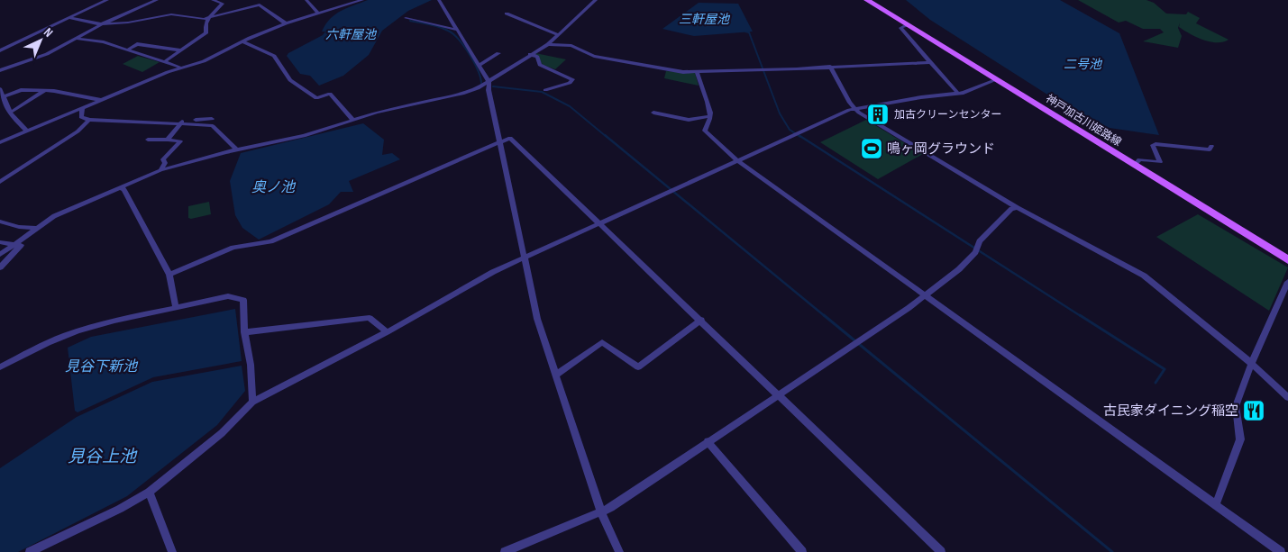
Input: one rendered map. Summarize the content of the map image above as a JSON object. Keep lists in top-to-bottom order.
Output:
{
  "streets": {
    "main road": ["神戸加古川姫路線"]
  },
  "water": [
    "三軒屋池",
    "六軒屋池",
    "二号池",
    "奥ノ池",
    "見谷下新池",
    "見谷上池"
  ],
  "places": {
    "building": ["加古クリーンセンター"],
    "sports": ["鳴ヶ岡グラウンド"],
    "restaurant": ["古民家ダイニング稲空"]
  },
  "north": "top right"
}
